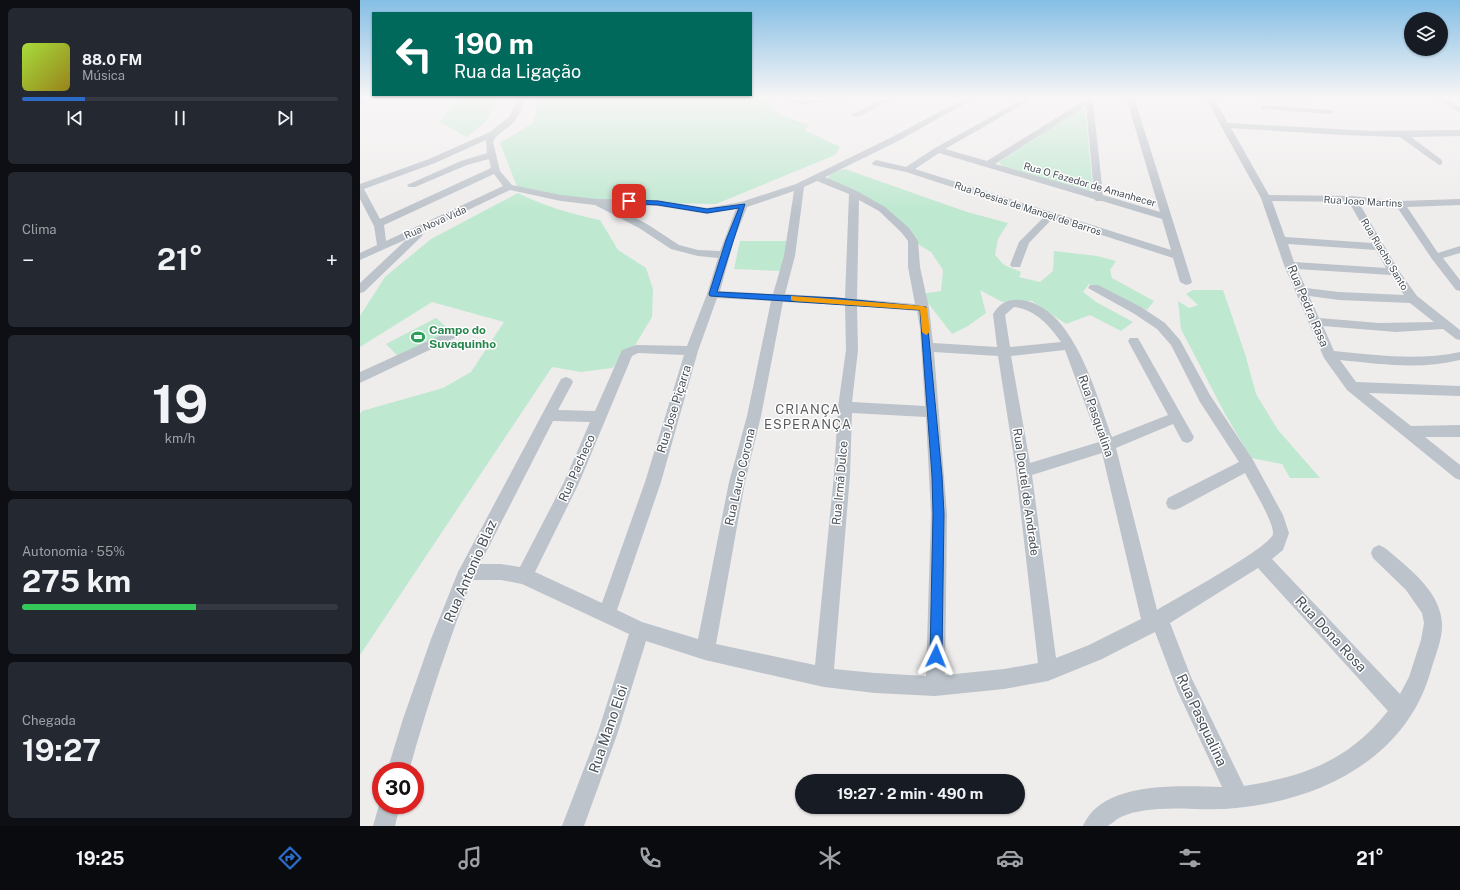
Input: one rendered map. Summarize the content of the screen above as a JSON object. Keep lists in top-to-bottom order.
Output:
{
  "streets": {
    "street": [
      "Rua O Fazedor de Amanhecer",
      "Rua Joao Martins",
      "Rua Poesias de Manoel de Barros",
      "Rua Nova Vida",
      "Rua Riacho Santo",
      "Rua Pedra Rasa",
      "Rua Jose Piçarra",
      "Rua Pasqualina",
      "Rua Pacheco",
      "Rua Lauro Corona",
      "Rua Irmã Dulce",
      "Rua Doutel de Andrade",
      "Rua Antonio Blaz",
      "Rua Dona Rosa",
      "Rua Mano Eloi"
    ]
  },
  "crossings": [
    ["Rua Joao Martins", "Rua Riacho Santo"],
    ["Rua Joao Martins", "Rua Pedra Rasa"],
    ["Rua Jose Piçarra", "Rua Pacheco"],
    ["Rua Pasqualina", "Rua Doutel de Andrade"]
  ],
  "districts": ["CRIANÇA ESPERANÇA"],
  "places": {
    "sports": ["Campo do Suvaquinho"]
  },
  "page": {
    "turn": ["190 m", "Rua da Ligação"],
    "song": ["88.0 FM", "Música"],
    "tile": [
      "Clima",
      ["19", "km/h"],
      ["Autonomia · 55%", "275 km"],
      ["Chegada", "19:27"]
    ],
    "heat": ["−", "21°", "+"],
    "limit": "30",
    "trip": "19:27 · 2 min · 490 m",
    "tabs": ["19:25", "21°"]
  }
}
